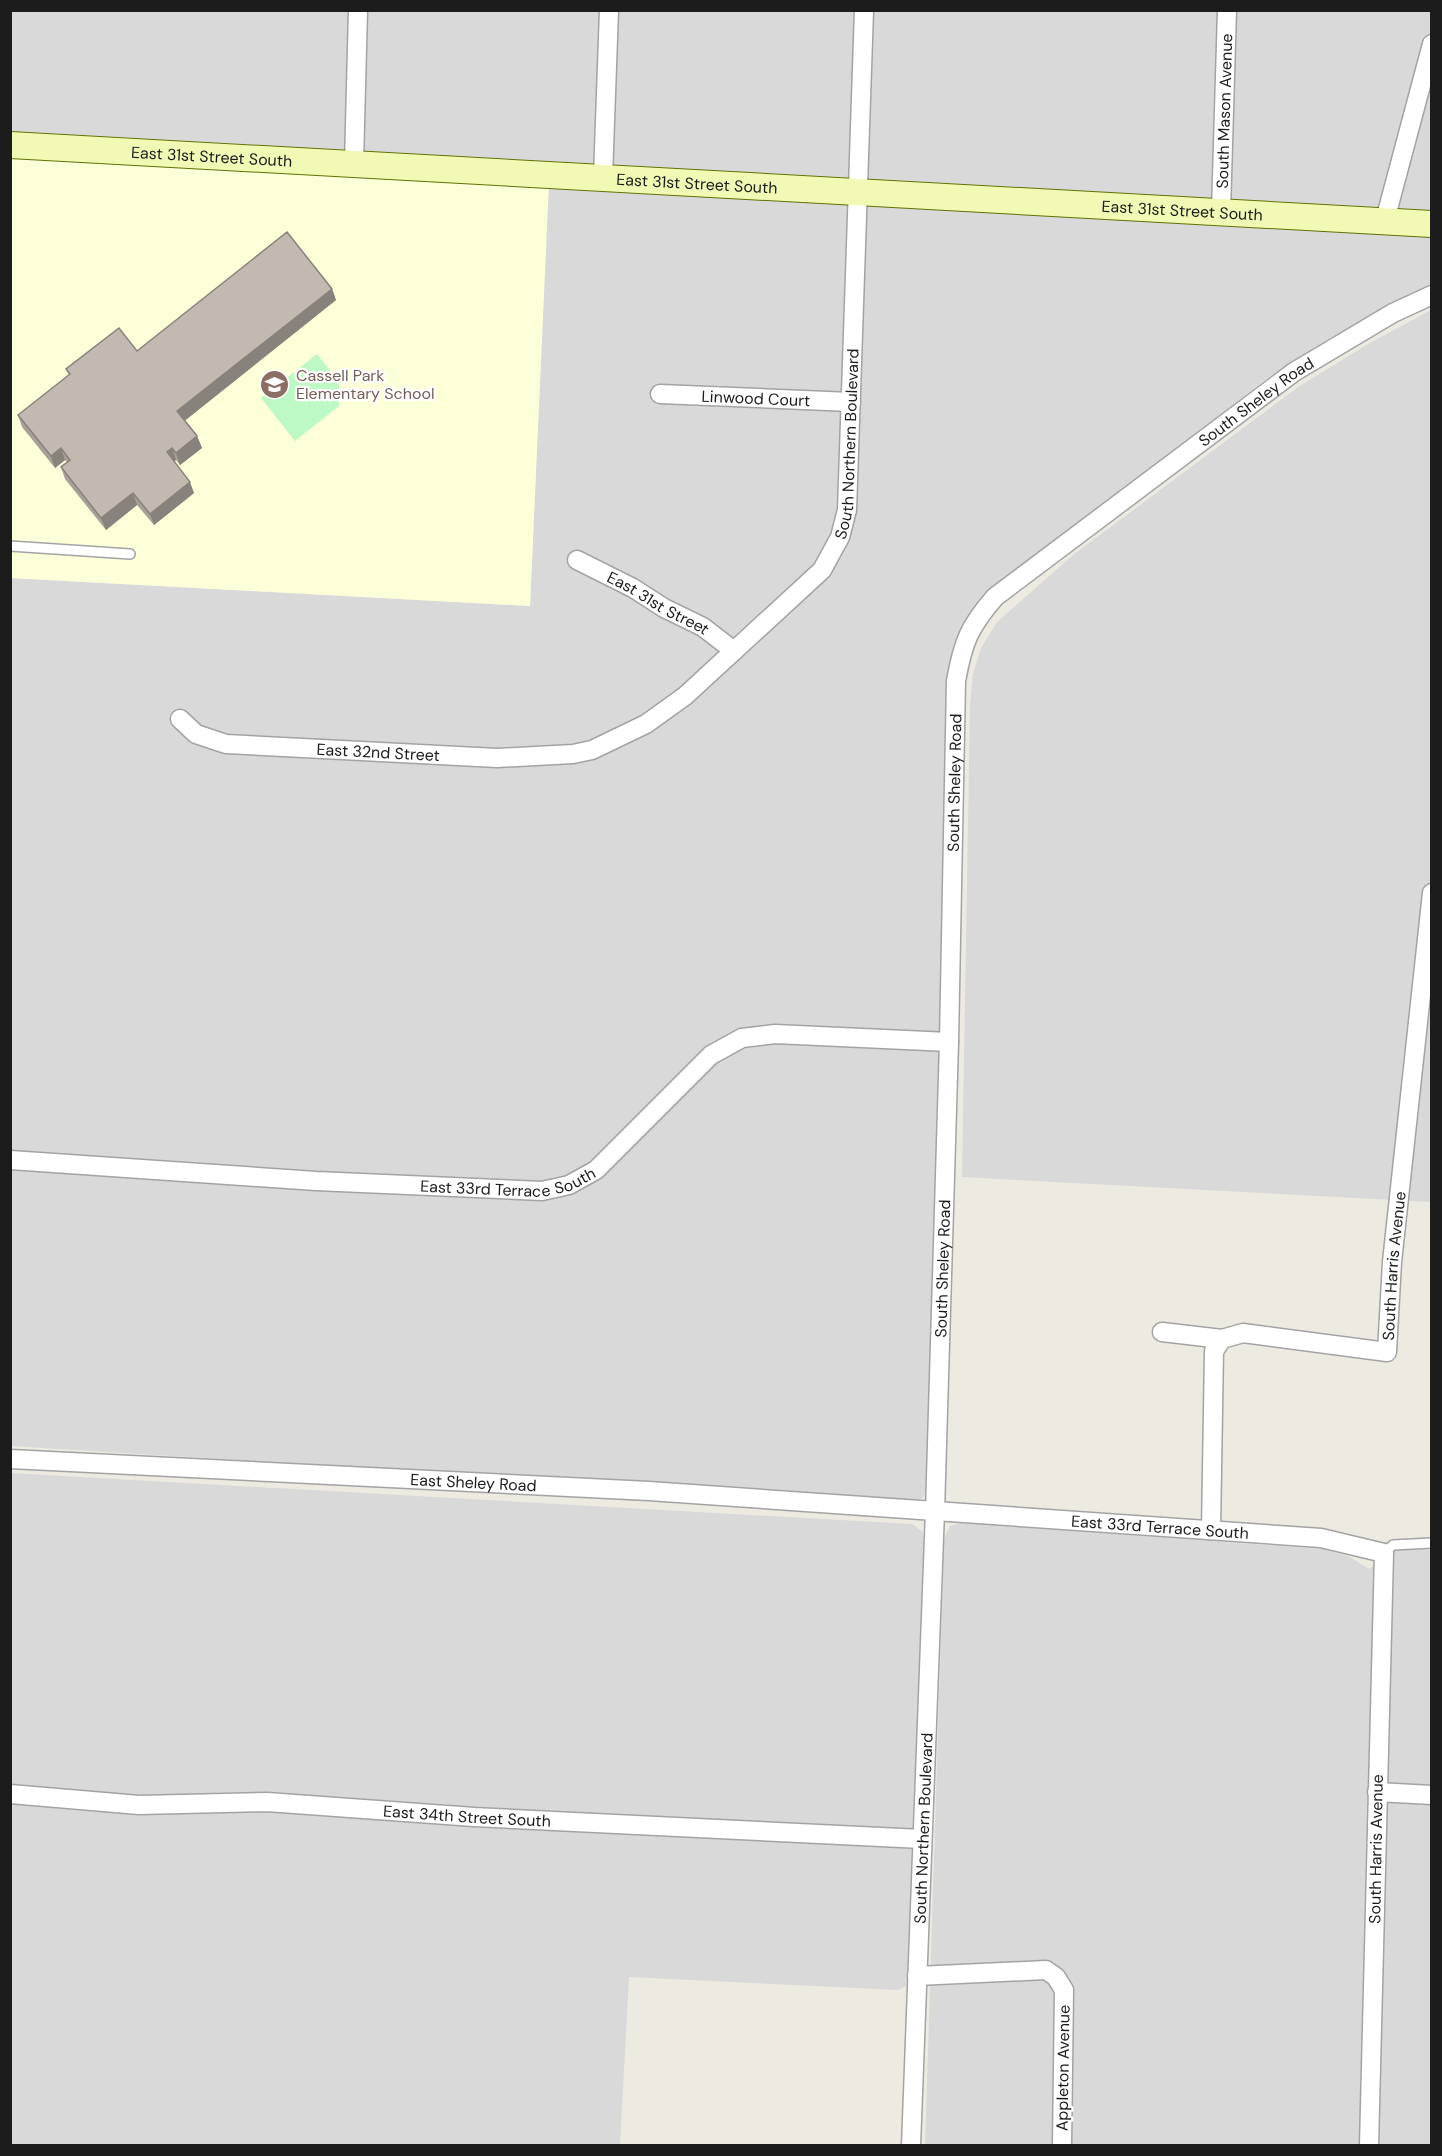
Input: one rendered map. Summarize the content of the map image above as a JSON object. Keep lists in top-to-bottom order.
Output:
{
  "streets": {
    "street": [
      "South Mason Avenue",
      "East 31st Street South",
      "Linwood Court",
      "South Sheley Road",
      "South Northern Boulevard",
      "East 31st Street",
      "East 32nd Street",
      "East 33rd Terrace South",
      "South Harris Avenue",
      "East Sheley Road",
      "East 34th Street South",
      "Appleton Avenue"
    ]
  },
  "crossings": [
    ["South Mason Avenue", "East 31st Street South"],
    ["East 31st Street South", "South Northern Boulevard"],
    ["Linwood Court", "South Northern Boulevard"],
    ["South Sheley Road", "South Northern Boulevard"],
    ["South Sheley Road", "East 33rd Terrace South"],
    ["South Sheley Road", "East Sheley Road"],
    ["South Northern Boulevard", "East 31st Street"],
    ["South Northern Boulevard", "East 32nd Street"],
    ["South Northern Boulevard", "East 33rd Terrace South"],
    ["South Northern Boulevard", "East Sheley Road"],
    ["South Northern Boulevard", "East 34th Street South"],
    ["South Northern Boulevard", "Appleton Avenue"],
    ["East 33rd Terrace South", "South Harris Avenue"],
    ["East 33rd Terrace South", "East Sheley Road"]
  ],
  "places": {
    "school or university": ["Cassell Park Elementary School"]
  }
}
